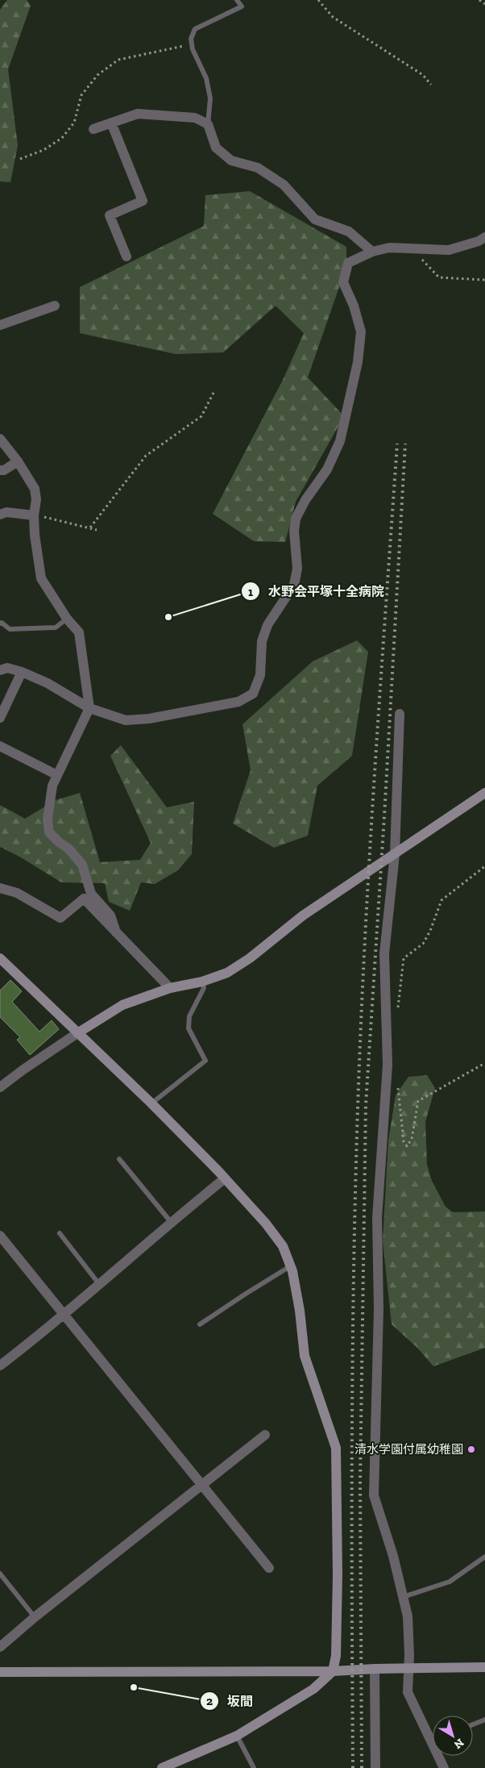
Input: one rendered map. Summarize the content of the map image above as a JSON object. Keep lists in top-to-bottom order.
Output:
{
  "places": ["水野会平塚十全病院", "清水学園付属幼稚園", "坂間"],
  "north": "bottom right"
}
